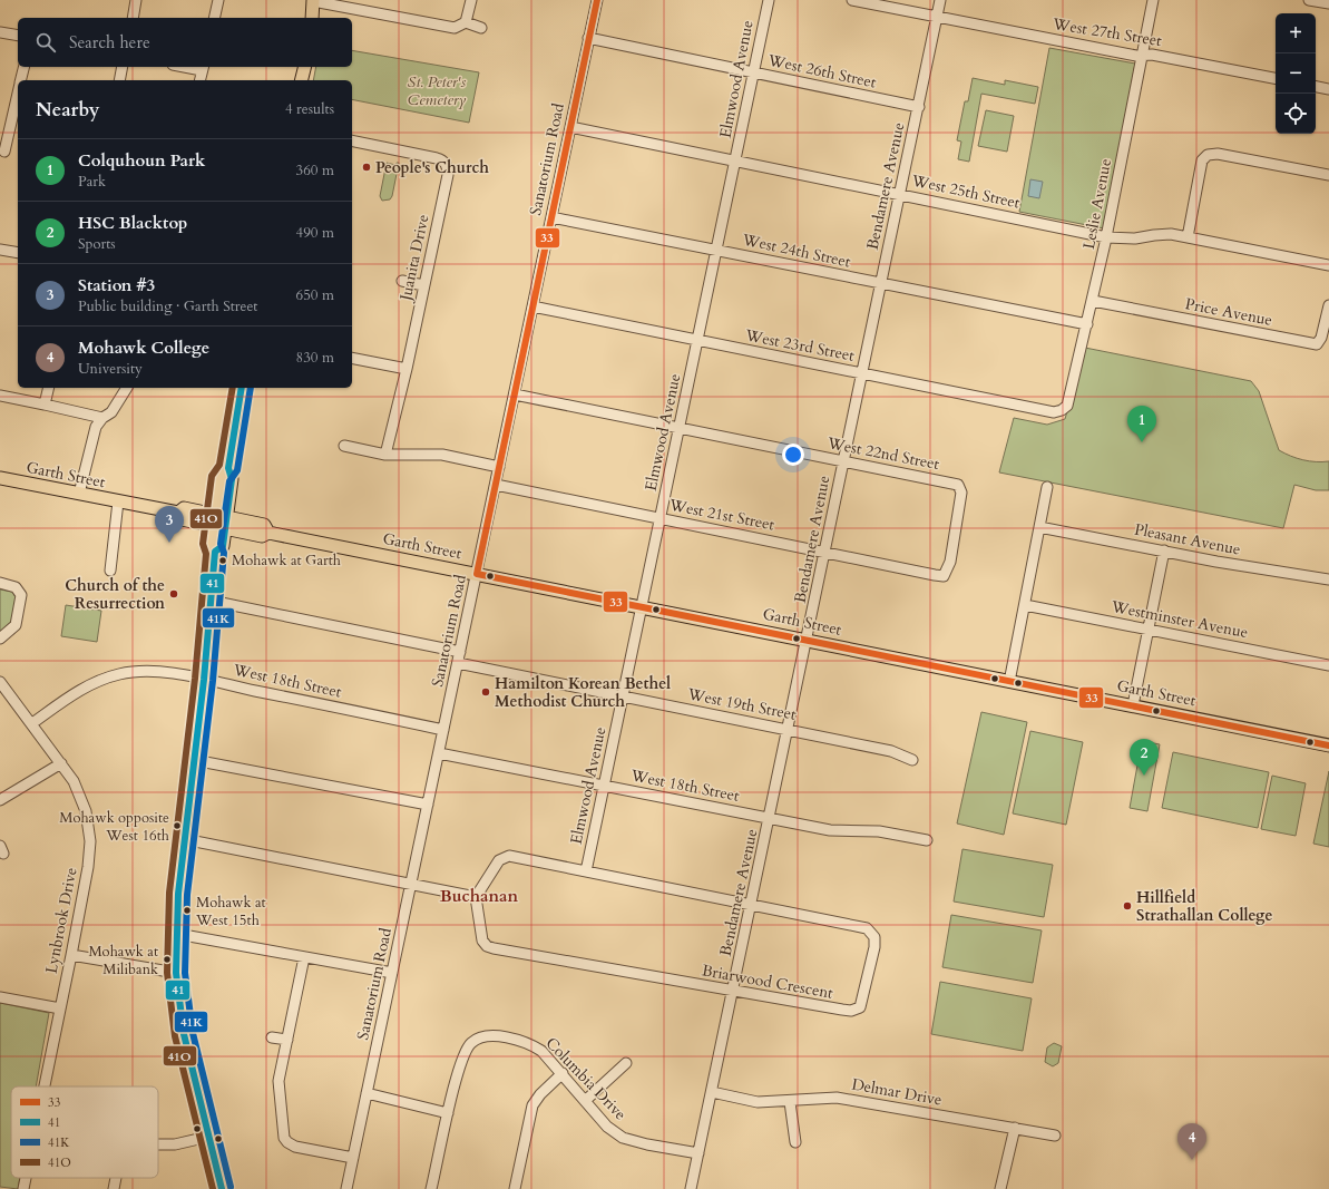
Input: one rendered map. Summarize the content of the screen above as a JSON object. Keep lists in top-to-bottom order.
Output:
{
  "streets": {
    "main road": ["Garth Street"],
    "street": [
      "West 27th Street",
      "West 26th Street",
      "Elmwood Avenue",
      "Sanatorium Road",
      "Bendamere Avenue",
      "West 25th Street",
      "Leslie Avenue",
      "West 24th Street",
      "Juanita Drive",
      "Price Avenue",
      "West 23rd Street",
      "West 22nd Street",
      "West 21st Street",
      "Pleasant Avenue",
      "Westminster Avenue",
      "West 18th Street",
      "West 19th Street",
      "Lynbrook Drive",
      "Briarwood Crescent",
      "Columbia Drive",
      "Delmar Drive"
    ]
  },
  "crossings": [
    ["West 27th Street", "Bendamere Avenue"],
    ["West 27th Street", "Leslie Avenue"],
    ["West 26th Street", "Elmwood Avenue"],
    ["West 26th Street", "Sanatorium Road"],
    ["West 26th Street", "Bendamere Avenue"],
    ["Elmwood Avenue", "West 25th Street"],
    ["Elmwood Avenue", "West 24th Street"],
    ["Elmwood Avenue", "West 23rd Street"],
    ["Elmwood Avenue", "West 22nd Street"],
    ["Elmwood Avenue", "Garth Street"],
    ["Elmwood Avenue", "West 21st Street"],
    ["Elmwood Avenue", "West 18th Street"],
    ["Elmwood Avenue", "West 19th Street"],
    ["Elmwood Avenue", "Briarwood Crescent"],
    ["Sanatorium Road", "West 25th Street"],
    ["Sanatorium Road", "West 24th Street"],
    ["Sanatorium Road", "West 23rd Street"],
    ["Sanatorium Road", "West 22nd Street"],
    ["Sanatorium Road", "Garth Street"],
    ["Sanatorium Road", "West 21st Street"],
    ["Sanatorium Road", "West 18th Street"],
    ["Sanatorium Road", "West 19th Street"],
    ["Bendamere Avenue", "West 25th Street"],
    ["Bendamere Avenue", "West 24th Street"],
    ["Bendamere Avenue", "West 23rd Street"],
    ["Bendamere Avenue", "West 22nd Street"],
    ["Bendamere Avenue", "Garth Street"],
    ["Bendamere Avenue", "West 21st Street"],
    ["Bendamere Avenue", "West 18th Street"],
    ["Bendamere Avenue", "West 19th Street"],
    ["Bendamere Avenue", "Briarwood Crescent"],
    ["Bendamere Avenue", "Columbia Drive"],
    ["Bendamere Avenue", "Delmar Drive"],
    ["West 25th Street", "Leslie Avenue"],
    ["Leslie Avenue", "West 24th Street"],
    ["Leslie Avenue", "Price Avenue"],
    ["Leslie Avenue", "West 23rd Street"],
    ["West 22nd Street", "West 21st Street"],
    ["West 18th Street", "Lynbrook Drive"]
  ],
  "districts": ["Buchanan"],
  "parks": ["St. Peter's Cemetery"],
  "places": [
    "People's Church",
    "Mohawk at Garth",
    "Church of the Resurrection",
    "Hamilton Korean Bethel Methodist Church",
    "Mohawk opposite West 16th",
    "Hillfield Strathallan College",
    "Mohawk at West 15th",
    "Mohawk at Milibank"
  ],
  "lines": [
    "transit line 33",
    "transit line 41",
    "transit line 41K",
    "transit line 41O"
  ],
  "legend": [
    "33",
    "41",
    "41K",
    "41O"
  ],
  "page": {
    "map_buttons": ["+", "−"],
    "search": "Search here",
    "heading": ["Nearby", "4 results"],
    "list": [
      {
        "mark": "1",
        "name": "Colquhoun Park",
        "note": "Park",
        "value": "360 m"
      },
      {
        "mark": "2",
        "name": "HSC Blacktop",
        "note": "Sports",
        "value": "490 m"
      },
      {
        "mark": "3",
        "name": "Station #3",
        "note": "Public building · Garth Street",
        "value": "650 m"
      },
      {
        "mark": "4",
        "name": "Mohawk College",
        "note": "University",
        "value": "830 m"
      }
    ],
    "pins": [
      "1",
      "3",
      "2",
      "4"
    ]
  }
}
